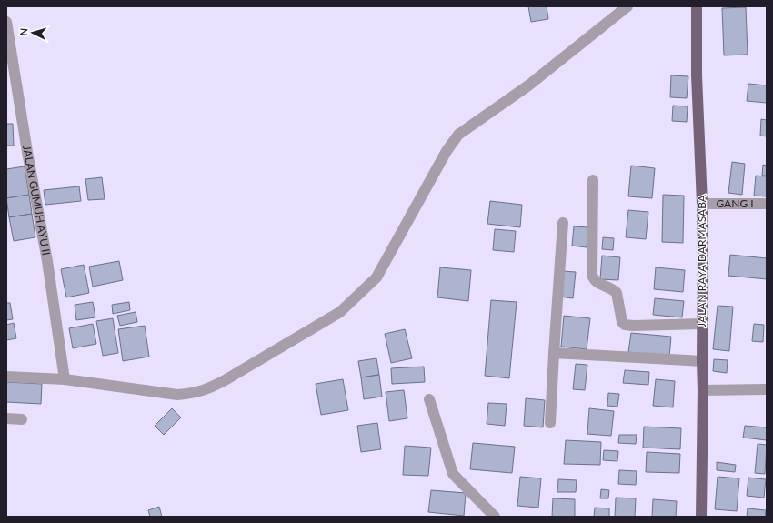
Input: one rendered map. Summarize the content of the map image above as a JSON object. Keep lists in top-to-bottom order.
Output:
{
  "streets": {
    "main road": ["JALAN RAYA DARMASABA"],
    "street": ["JALAN GUMUH AYU II", "GANG I"]
  },
  "crossings": [
    ["GANG I", "JALAN RAYA DARMASABA"]
  ],
  "north": "left"
}
